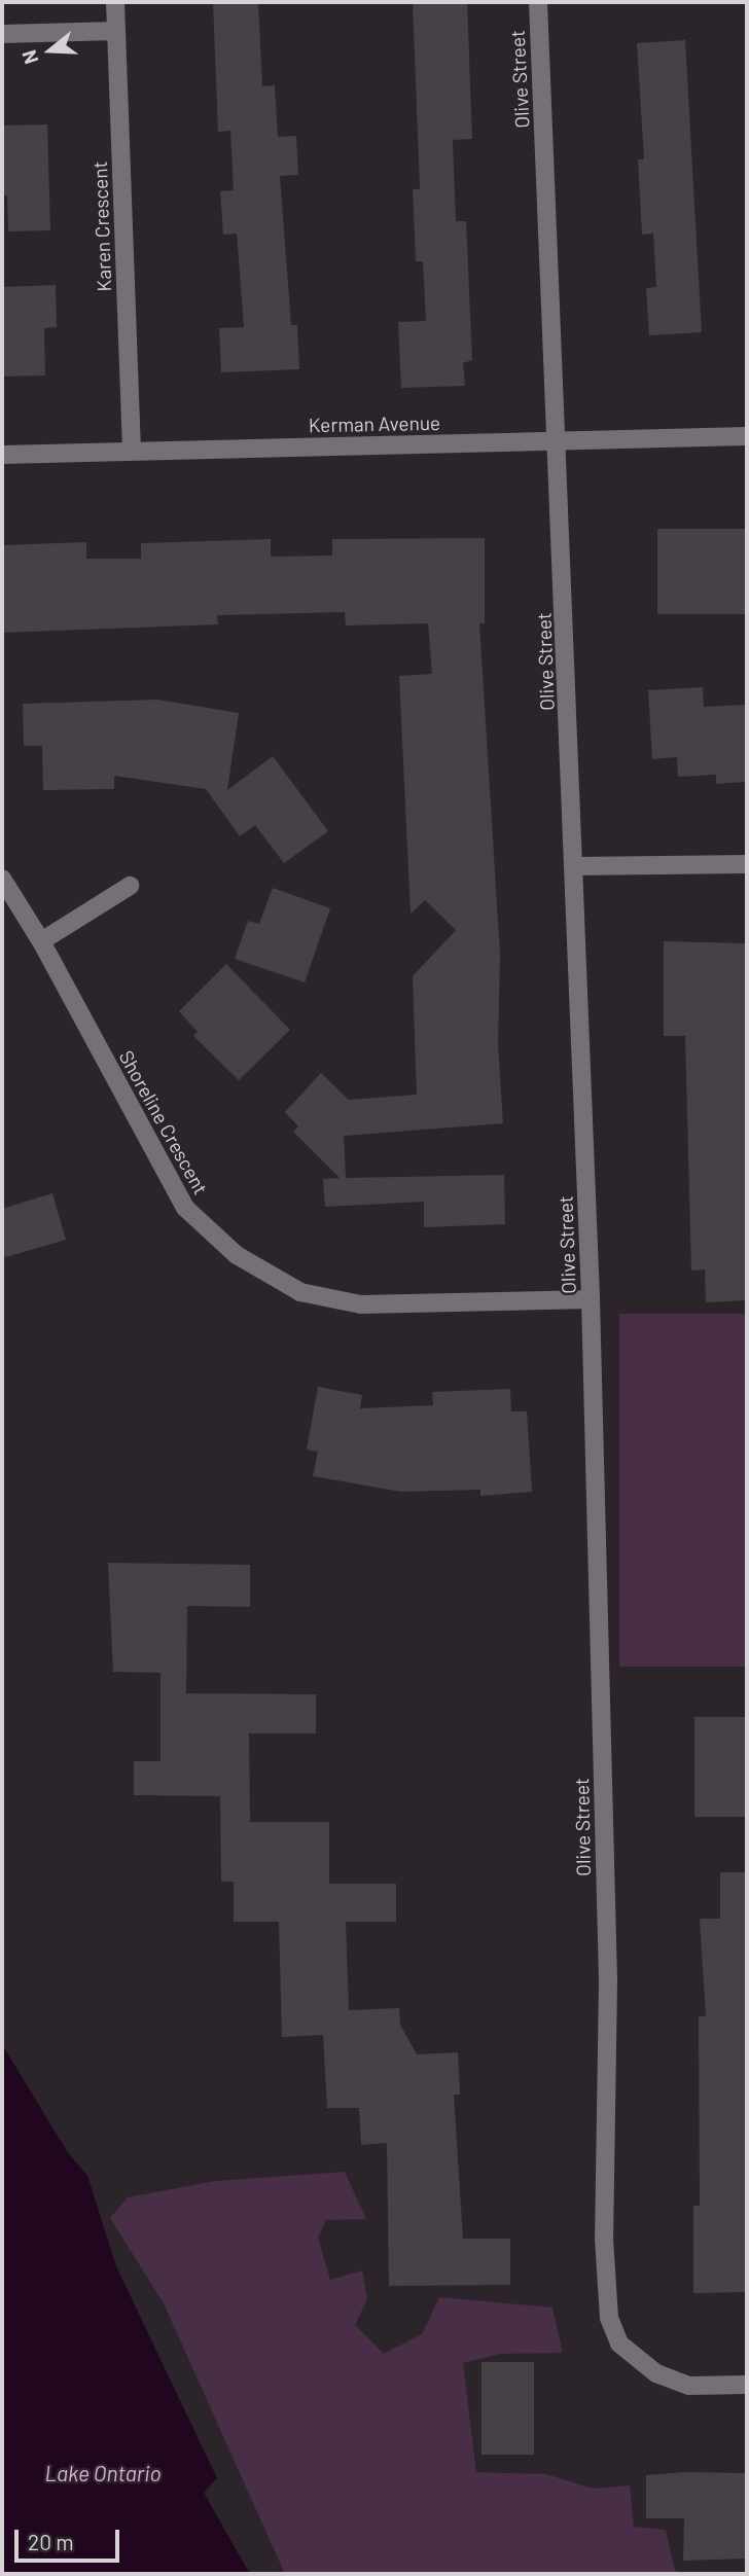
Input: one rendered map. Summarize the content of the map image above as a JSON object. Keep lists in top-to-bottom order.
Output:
{
  "streets": {
    "street": [
      "Olive Street",
      "Karen Crescent",
      "Kerman Avenue",
      "Shoreline Crescent"
    ]
  },
  "crossings": [
    ["Olive Street", "Kerman Avenue"],
    ["Olive Street", "Shoreline Crescent"],
    ["Karen Crescent", "Kerman Avenue"]
  ],
  "water": ["Lake Ontario"],
  "scale_bar": "20 m",
  "north": "left"
}
